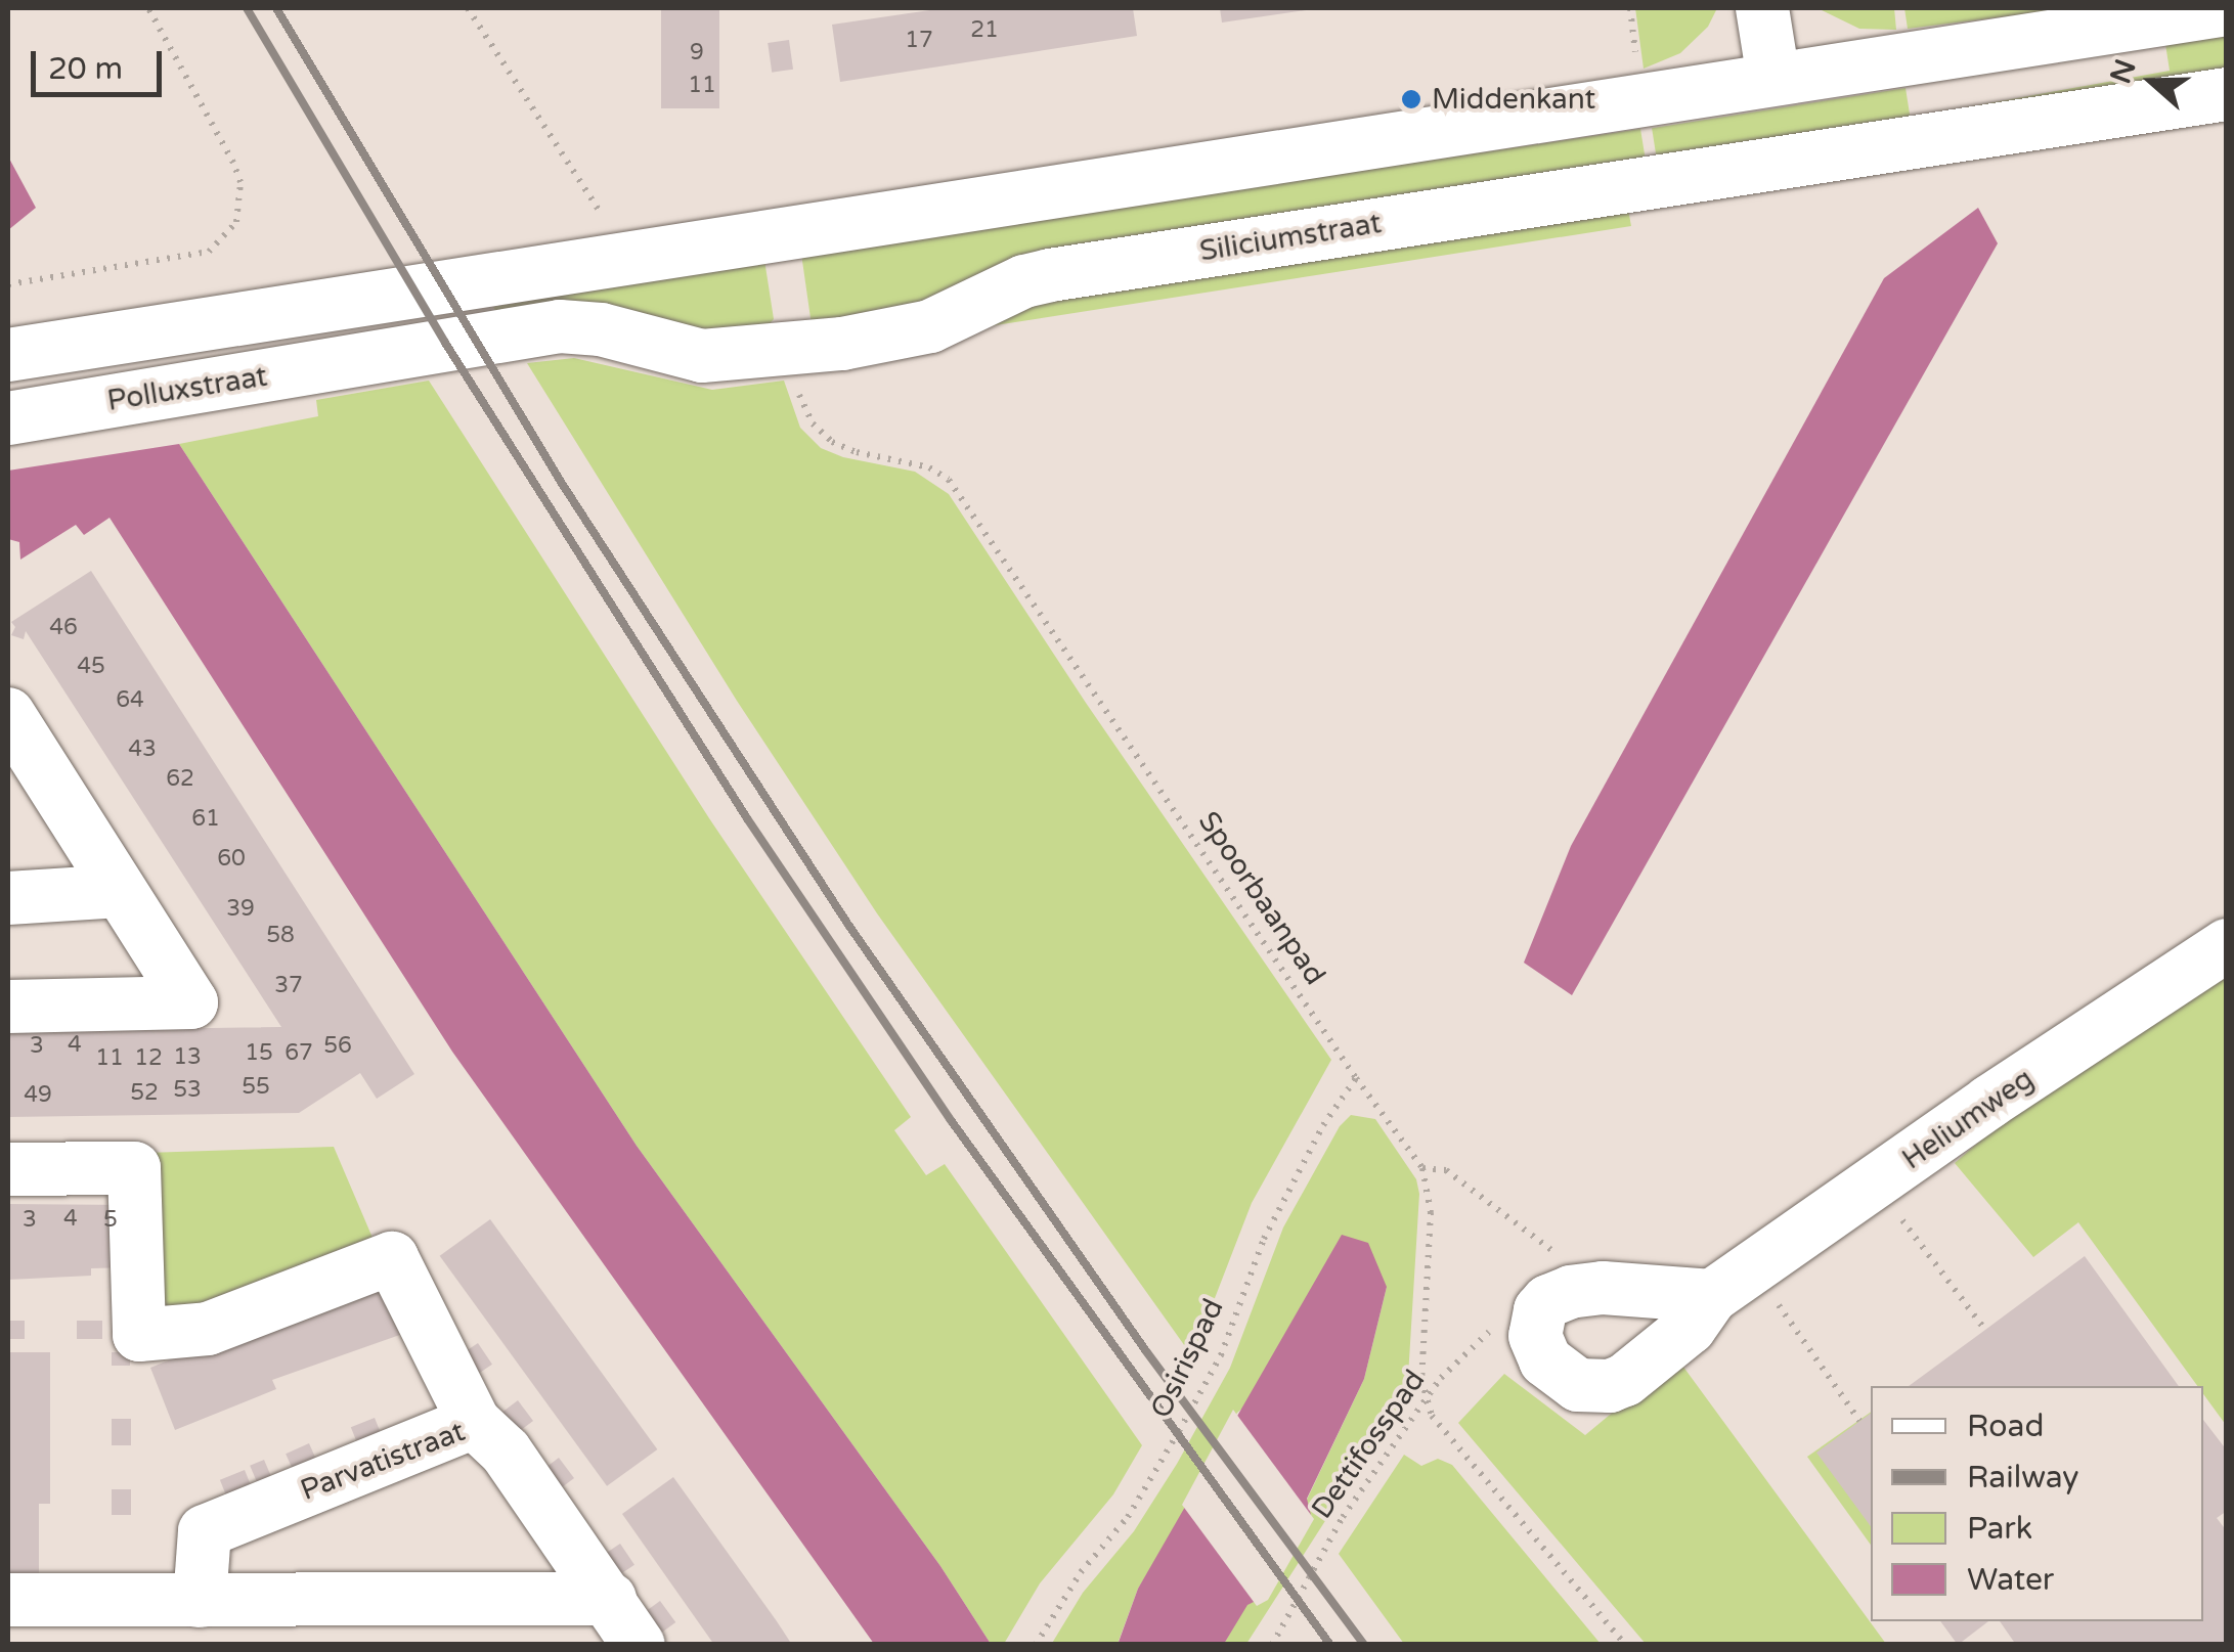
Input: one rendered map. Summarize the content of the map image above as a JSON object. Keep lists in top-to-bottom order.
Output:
{
  "streets": {
    "street": [
      "Siliciumstraat",
      "Polluxstraat",
      "Heliumweg",
      "Parvatistraat"
    ],
    "path": ["Spoorbaanpad", "Osirispad", "Dettifosspad"]
  },
  "crossings": [
    ["Siliciumstraat", "Polluxstraat"],
    ["Siliciumstraat", "Spoorbaanpad"],
    ["Spoorbaanpad", "Osirispad"],
    ["Spoorbaanpad", "Dettifosspad"],
    ["Heliumweg", "Dettifosspad"]
  ],
  "places": ["Middenkant"],
  "house_numbers": [
    "21",
    "17",
    "9",
    "11",
    "46",
    "45",
    "64",
    "43",
    "62",
    "61",
    "60",
    "39",
    "58",
    "37",
    "4",
    "3",
    "56",
    "15",
    "67",
    "13",
    "11",
    "12",
    "55",
    "53",
    "52",
    "49",
    "4",
    "3",
    "5"
  ],
  "legend": [
    "Road",
    "Railway",
    "Park",
    "Water"
  ],
  "scale_bar": "20 m",
  "north": "left"
}
